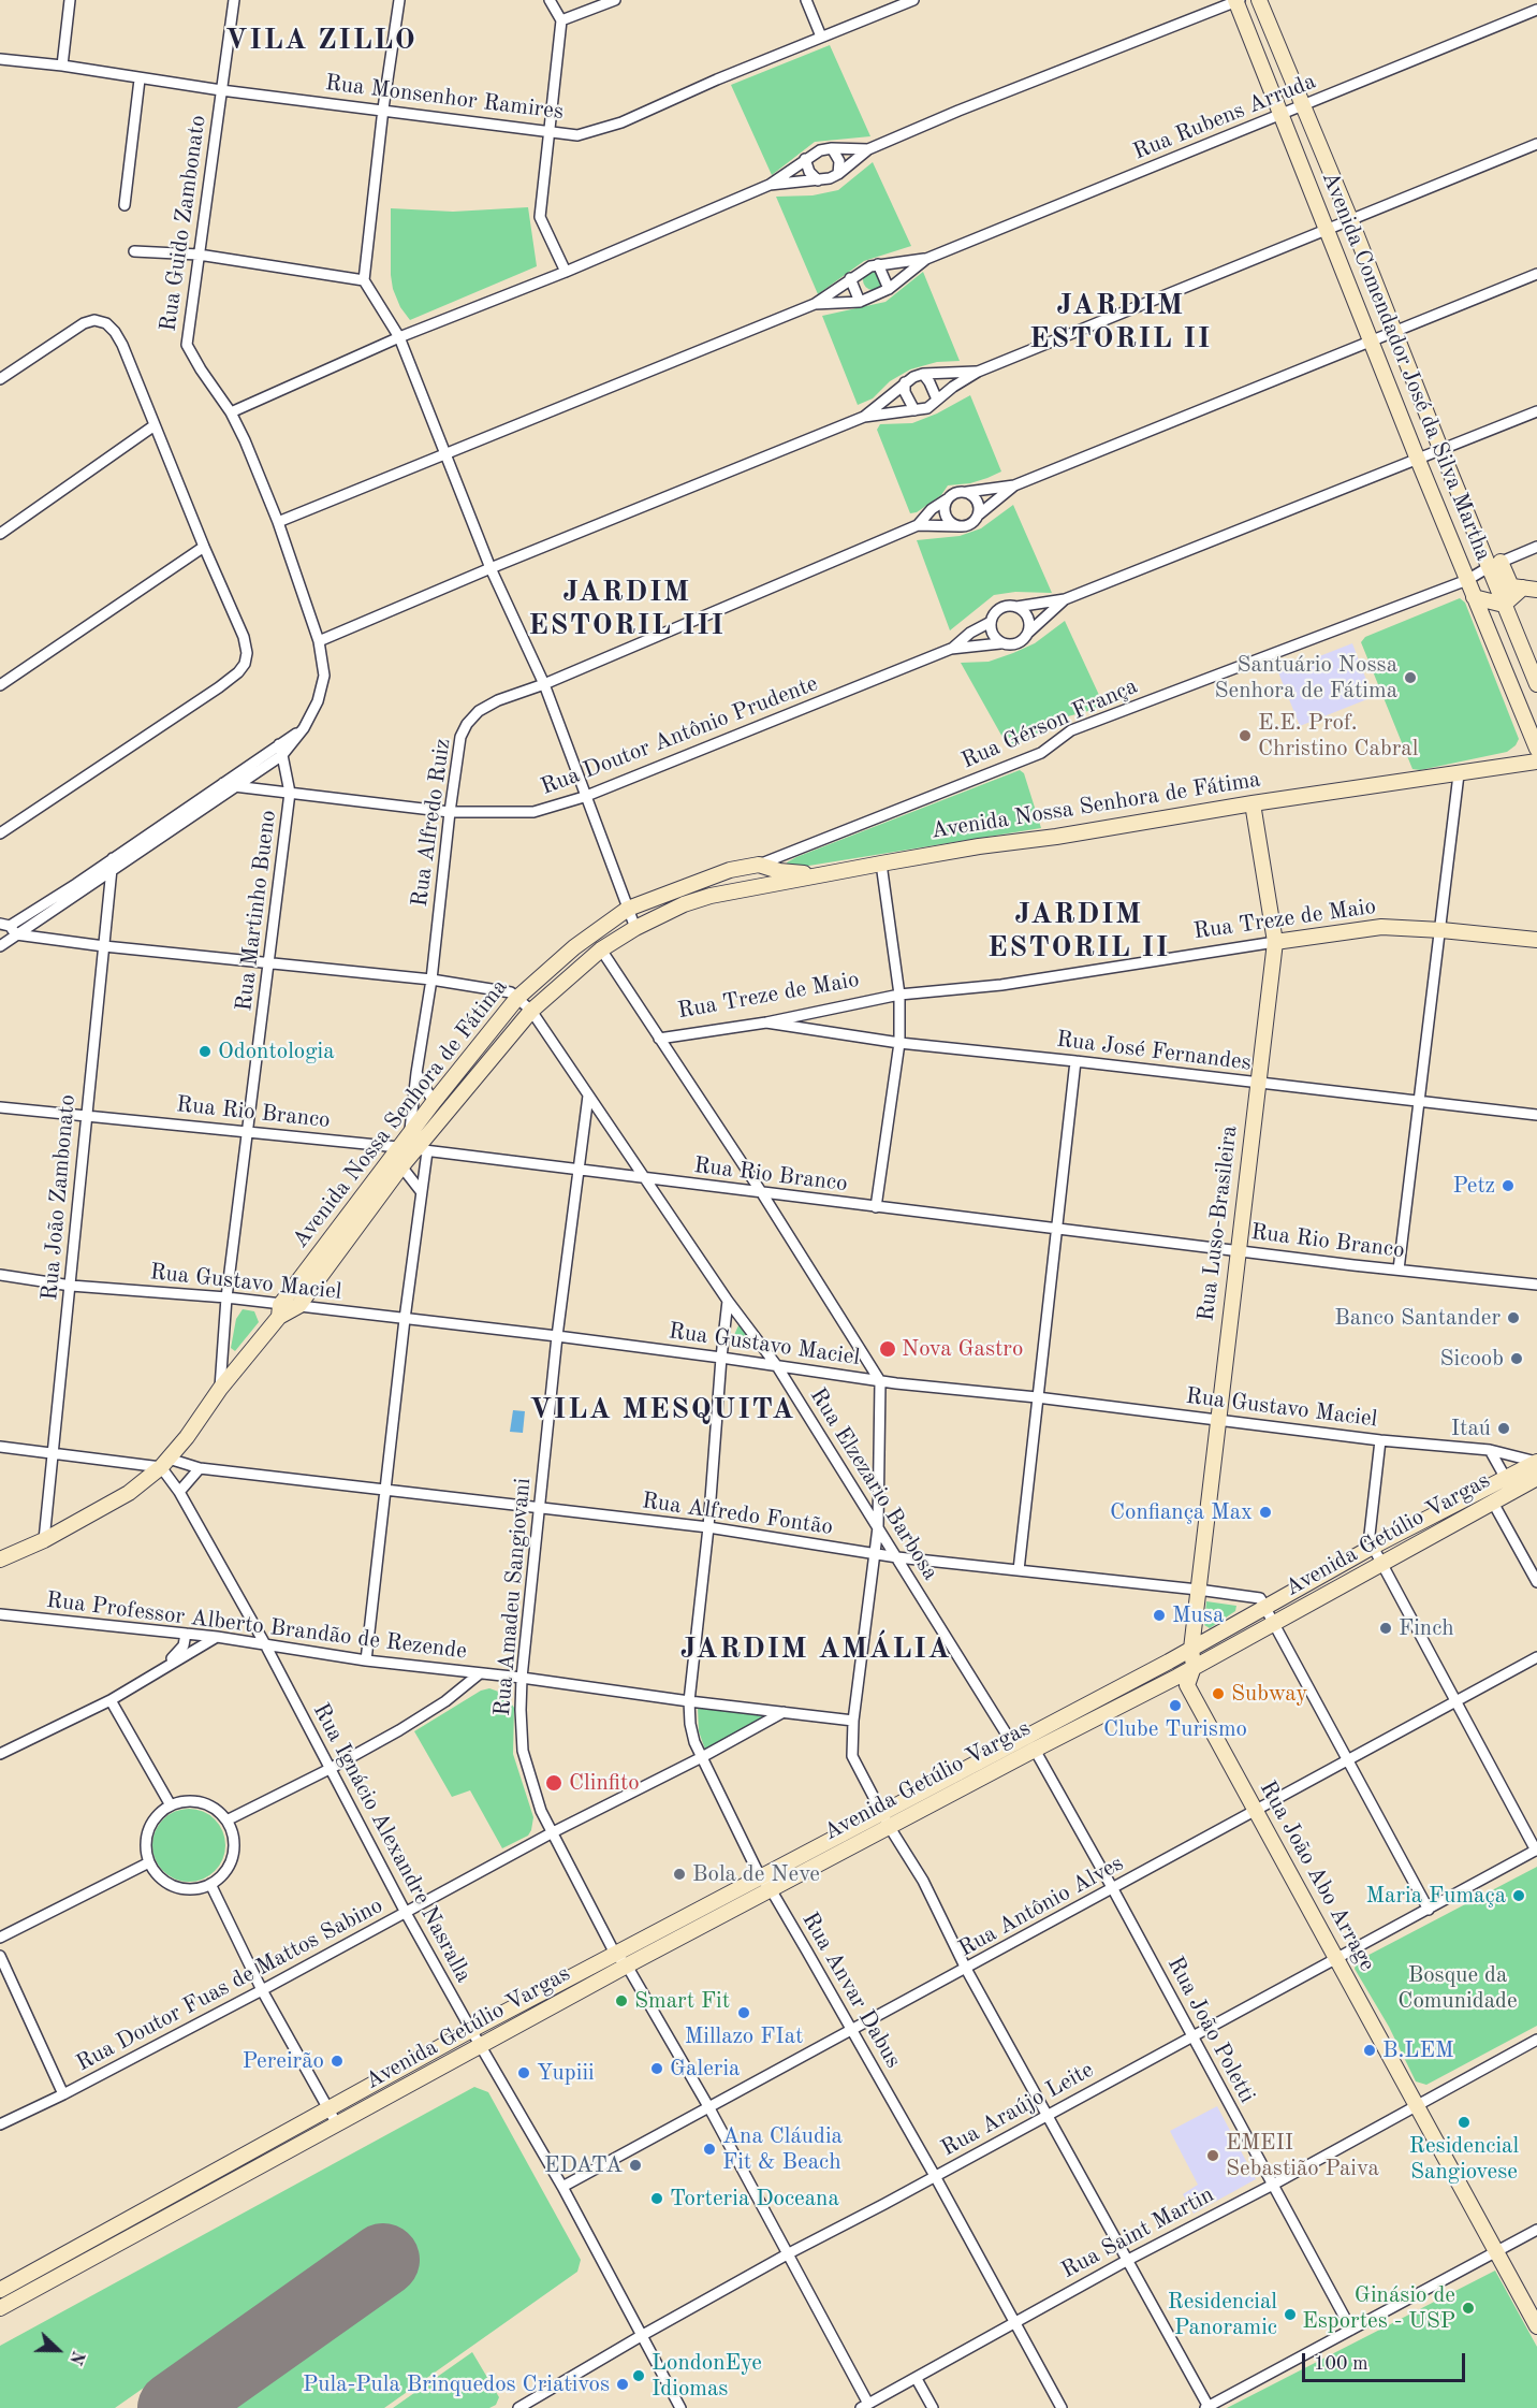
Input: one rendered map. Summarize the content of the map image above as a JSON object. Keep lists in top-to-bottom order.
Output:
{
  "streets": {
    "main road": [
      "Avenida Comendador José da Silva Martha",
      "Avenida Nossa Senhora de Fátima",
      "Rua Treze de Maio",
      "Rua Luso-Brasileira",
      "Avenida Getúlio Vargas",
      "Rua João Abo Arrage"
    ],
    "street": [
      "Rua Monsenhor Ramires",
      "Rua Rubens Arruda",
      "Rua Guido Zambonato",
      "Rua Gérson França",
      "Rua Doutor Antônio Prudente",
      "Rua Alfredo Ruiz",
      "Rua Martinho Bueno",
      "Rua José Fernandes",
      "Rua Rio Branco",
      "Rua João Zambonato",
      "Rua Gustavo Maciel",
      "Rua Elzezario Barbosa",
      "Rua Alfredo Fontão",
      "Rua Amadeu Sangiovani",
      "Rua Professor Alberto Brandão de Rezende",
      "Rua Ignácio Alexandre Nasralla",
      "Rua Antônio Alves",
      "Rua Doutor Fuas de Mattos Sabino",
      "Rua Anvar Dabus",
      "Rua João Poletti",
      "Rua Araújo Leite",
      "Rua Saint Martin"
    ]
  },
  "crossings": [
    ["Rua Monsenhor Ramires", "Rua Guido Zambonato"],
    ["Rua Rubens Arruda", "Rua Guido Zambonato"],
    ["Rua Rubens Arruda", "Avenida Comendador José da Silva Martha"],
    ["Rua Guido Zambonato", "Rua Doutor Antônio Prudente"],
    ["Rua Guido Zambonato", "Rua Martinho Bueno"],
    ["Rua Guido Zambonato", "Rua João Zambonato"],
    ["Avenida Comendador José da Silva Martha", "Rua Gérson França"],
    ["Avenida Comendador José da Silva Martha", "Rua Doutor Antônio Prudente"],
    ["Avenida Comendador José da Silva Martha", "Rua Alfredo Ruiz"],
    ["Rua Gérson França", "Avenida Nossa Senhora de Fátima"],
    ["Rua Doutor Antônio Prudente", "Rua Alfredo Ruiz"],
    ["Rua Doutor Antônio Prudente", "Rua Martinho Bueno"],
    ["Avenida Nossa Senhora de Fátima", "Rua Alfredo Ruiz"],
    ["Avenida Nossa Senhora de Fátima", "Rua Martinho Bueno"],
    ["Avenida Nossa Senhora de Fátima", "Rua Rio Branco"],
    ["Avenida Nossa Senhora de Fátima", "Rua João Zambonato"],
    ["Avenida Nossa Senhora de Fátima", "Rua Luso-Brasileira"],
    ["Avenida Nossa Senhora de Fátima", "Rua Gustavo Maciel"],
    ["Avenida Nossa Senhora de Fátima", "Rua Elzezario Barbosa"],
    ["Avenida Nossa Senhora de Fátima", "Rua Alfredo Fontão"],
    ["Avenida Nossa Senhora de Fátima", "Rua Ignácio Alexandre Nasralla"],
    ["Rua Martinho Bueno", "Rua Rio Branco"],
    ["Rua Martinho Bueno", "Rua Gustavo Maciel"],
    ["Rua Treze de Maio", "Rua José Fernandes"],
    ["Rua Treze de Maio", "Rua Luso-Brasileira"],
    ["Rua José Fernandes", "Rua Luso-Brasileira"],
    ["Rua Rio Branco", "Rua João Zambonato"],
    ["Rua Rio Branco", "Rua Luso-Brasileira"],
    ["Rua Rio Branco", "Rua Elzezario Barbosa"],
    ["Rua Rio Branco", "Rua Amadeu Sangiovani"],
    ["Rua João Zambonato", "Rua Gustavo Maciel"],
    ["Rua João Zambonato", "Rua Alfredo Fontão"],
    ["Rua Luso-Brasileira", "Rua Gustavo Maciel"],
    ["Rua Luso-Brasileira", "Rua Alfredo Fontão"],
    ["Rua Luso-Brasileira", "Avenida Getúlio Vargas"],
    ["Rua Gustavo Maciel", "Rua Elzezario Barbosa"],
    ["Rua Gustavo Maciel", "Avenida Getúlio Vargas"],
    ["Rua Gustavo Maciel", "Rua Amadeu Sangiovani"],
    ["Rua Gustavo Maciel", "Rua Anvar Dabus"],
    ["Rua Elzezario Barbosa", "Rua Alfredo Fontão"],
    ["Rua Elzezario Barbosa", "Avenida Getúlio Vargas"],
    ["Rua Elzezario Barbosa", "Rua Amadeu Sangiovani"],
    ["Rua Elzezario Barbosa", "Rua Anvar Dabus"],
    ["Rua Alfredo Fontão", "Avenida Getúlio Vargas"],
    ["Rua Alfredo Fontão", "Rua Amadeu Sangiovani"],
    ["Rua Alfredo Fontão", "Rua Ignácio Alexandre Nasralla"],
    ["Rua Alfredo Fontão", "Rua Anvar Dabus"],
    ["Avenida Getúlio Vargas", "Rua Amadeu Sangiovani"],
    ["Avenida Getúlio Vargas", "Rua Ignácio Alexandre Nasralla"],
    ["Avenida Getúlio Vargas", "Rua João Abo Arrage"],
    ["Avenida Getúlio Vargas", "Rua Anvar Dabus"],
    ["Avenida Getúlio Vargas", "Rua João Poletti"],
    ["Rua Amadeu Sangiovani", "Rua Professor Alberto Brandão de Rezende"],
    ["Rua Amadeu Sangiovani", "Rua Antônio Alves"],
    ["Rua Amadeu Sangiovani", "Rua Doutor Fuas de Mattos Sabino"],
    ["Rua Amadeu Sangiovani", "Rua Araújo Leite"],
    ["Rua Amadeu Sangiovani", "Rua Saint Martin"],
    ["Rua Professor Alberto Brandão de Rezende", "Rua Ignácio Alexandre Nasralla"],
    ["Rua Professor Alberto Brandão de Rezende", "Rua Doutor Fuas de Mattos Sabino"],
    ["Rua Professor Alberto Brandão de Rezende", "Rua Anvar Dabus"],
    ["Rua Ignácio Alexandre Nasralla", "Rua Antônio Alves"],
    ["Rua Ignácio Alexandre Nasralla", "Rua Doutor Fuas de Mattos Sabino"],
    ["Rua Ignácio Alexandre Nasralla", "Rua Araújo Leite"],
    ["Rua João Abo Arrage", "Rua Antônio Alves"],
    ["Rua João Abo Arrage", "Rua Araújo Leite"],
    ["Rua João Abo Arrage", "Rua Saint Martin"],
    ["Rua Antônio Alves", "Rua Anvar Dabus"],
    ["Rua Antônio Alves", "Rua João Poletti"],
    ["Rua Doutor Fuas de Mattos Sabino", "Rua Anvar Dabus"],
    ["Rua Anvar Dabus", "Rua Araújo Leite"],
    ["Rua Anvar Dabus", "Rua Saint Martin"],
    ["Rua João Poletti", "Rua Araújo Leite"],
    ["Rua João Poletti", "Rua Saint Martin"]
  ],
  "districts": [
    "VILA ZILLO",
    "JARDIM ESTORIL II",
    "JARDIM ESTORIL III",
    "JARDIM ESTORIL II",
    "VILA MESQUITA",
    "JARDIM AMÁLIA"
  ],
  "parks": ["Bosque da Comunidade"],
  "places": [
    "Santuário Nossa Senhora de Fátima",
    "E.E. Prof. Christino Cabral",
    "Odontologia",
    "Petz",
    "Banco Santander",
    "Nova Gastro",
    "Sicoob",
    "Itaú",
    "Confiança Max",
    "Musa",
    "Finch",
    "Subway",
    "Clube Turismo",
    "Clinfito",
    "Bola de Neve",
    "Maria Fumaça",
    "Smart Fit",
    "Millazo FIat",
    "B.LEM",
    "Pereirão",
    "Galeria",
    "Yupiii",
    "Residencial Sangiovese",
    "Ana Cláudia Fit & Beach",
    "EMEII Sebastião Paiva",
    "EDATA",
    "Torteria Doceana",
    "Ginásio de Esportes - USP",
    "Residencial Panoramic",
    "LondonEye Idiomas",
    "Pula-Pula Brinquedos Criativos"
  ],
  "scale_bar": "100 m",
  "north": "right"
}
